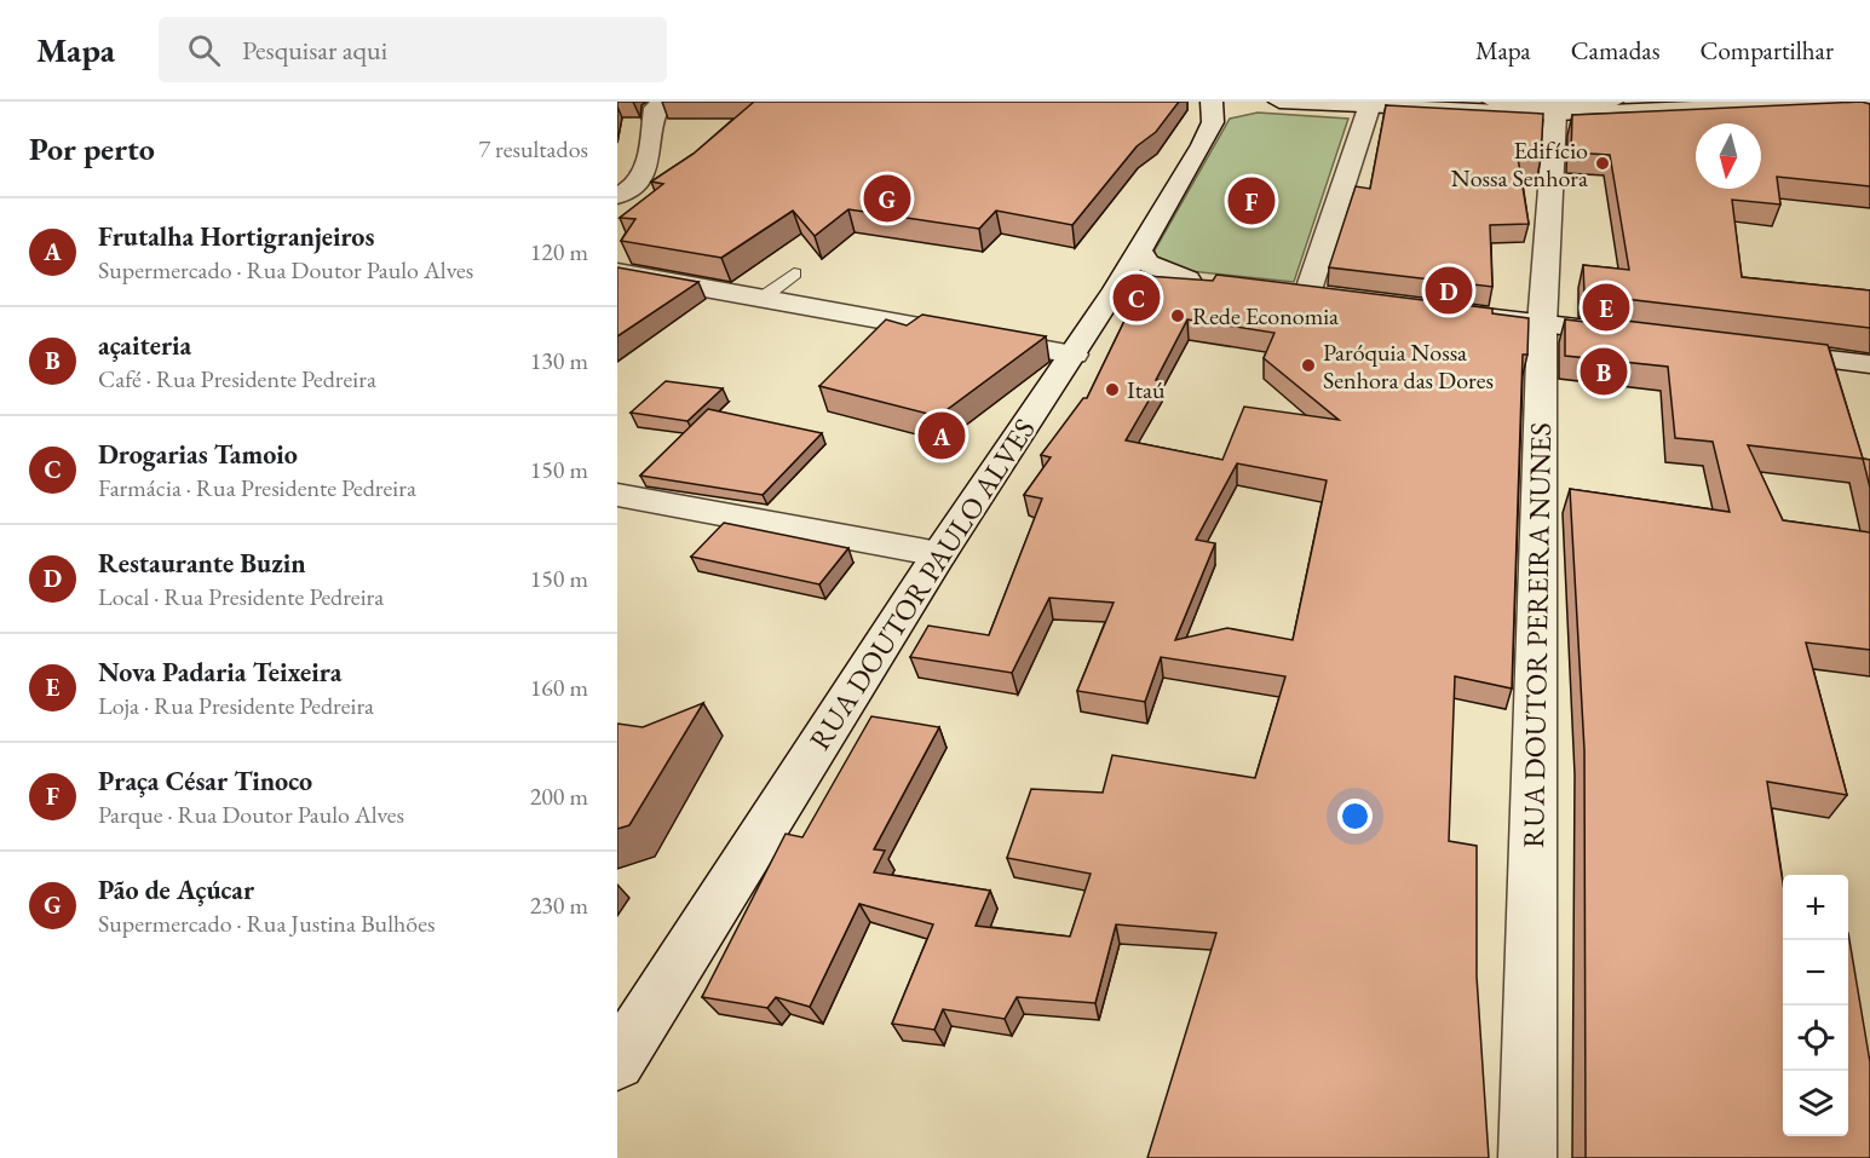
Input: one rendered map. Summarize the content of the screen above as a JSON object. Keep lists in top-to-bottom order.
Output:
{
  "streets": {
    "street": ["RUA DOUTOR PAULO ALVES", "RUA DOUTOR PEREIRA NUNES"]
  },
  "places": [
    "Edifício Nossa Senhora",
    "Rede Economia",
    "Paróquia Nossa Senhora das Dores",
    "Itaú"
  ],
  "north": "bottom",
  "page": {
    "header": "Mapa",
    "search": "Pesquisar aqui",
    "nav": ["Mapa", "Camadas", "Compartilhar"],
    "heading": ["Por perto", "7 resultados"],
    "pins": [
      "G",
      "F",
      "D",
      "C",
      "E",
      "B",
      "A"
    ],
    "list": [
      {
        "mark": "A",
        "name": "Frutalha Hortigranjeiros",
        "note": "Supermercado · Rua Doutor Paulo Alves",
        "value": "120 m"
      },
      {
        "mark": "B",
        "name": "açaiteria",
        "note": "Café · Rua Presidente Pedreira",
        "value": "130 m"
      },
      {
        "mark": "C",
        "name": "Drogarias Tamoio",
        "note": "Farmácia · Rua Presidente Pedreira",
        "value": "150 m"
      },
      {
        "mark": "D",
        "name": "Restaurante Buzin",
        "note": "Local · Rua Presidente Pedreira",
        "value": "150 m"
      },
      {
        "mark": "E",
        "name": "Nova Padaria Teixeira",
        "note": "Loja · Rua Presidente Pedreira",
        "value": "160 m"
      },
      {
        "mark": "F",
        "name": "Praça César Tinoco",
        "note": "Parque · Rua Doutor Paulo Alves",
        "value": "200 m"
      },
      {
        "mark": "G",
        "name": "Pão de Açúcar",
        "note": "Supermercado · Rua Justina Bulhões",
        "value": "230 m"
      }
    ],
    "map_buttons": ["+", "−"]
  }
}
